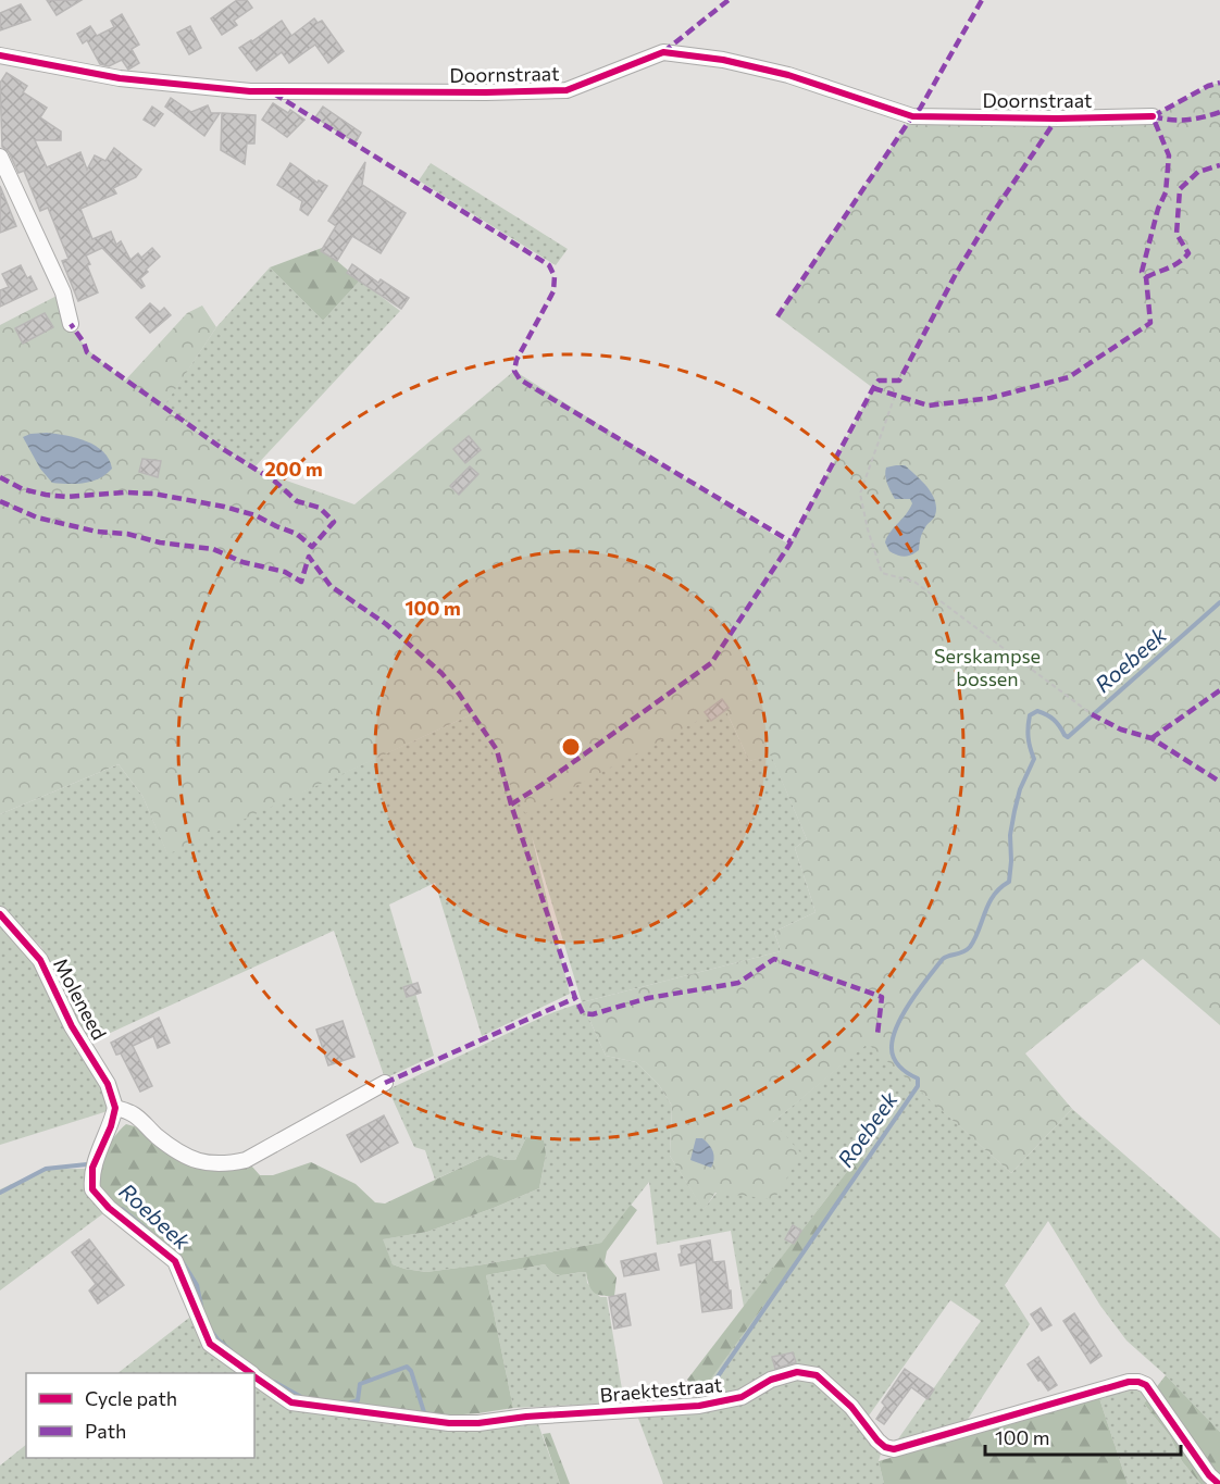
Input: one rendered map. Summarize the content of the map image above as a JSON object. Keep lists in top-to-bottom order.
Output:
{
  "streets": {
    "street": ["Doornstraat", "Moleneed", "Braektestraat"]
  },
  "crossings": [
    ["Moleneed", "Braektestraat"]
  ],
  "water": ["Roebeek"],
  "parks": ["Serskampse bossen"],
  "legend": ["Cycle path", "Path"],
  "scale_bar": "100 m",
  "rings": ["200 m", "100 m"]
}
